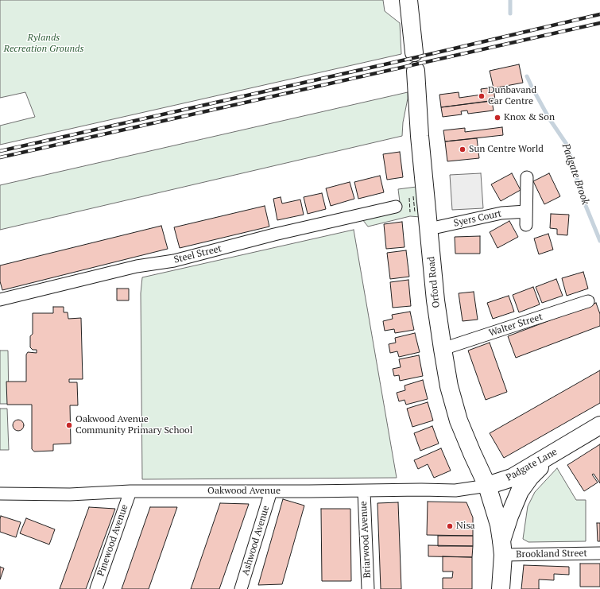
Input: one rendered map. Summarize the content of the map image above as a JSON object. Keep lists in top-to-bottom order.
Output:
{
  "streets": {
    "main road": ["Orford Road", "Padgate Lane"],
    "street": [
      "Syers Court",
      "Steel Street",
      "Walter Street",
      "Oakwood Avenue",
      "Briarwood Avenue",
      "Pinewood Avenue",
      "Ashwood Avenue",
      "Brookland Street"
    ]
  },
  "crossings": [
    ["Syers Court", "Orford Road"],
    ["Orford Road", "Walter Street"],
    ["Orford Road", "Padgate Lane"],
    ["Orford Road", "Oakwood Avenue"],
    ["Padgate Lane", "Oakwood Avenue"],
    ["Oakwood Avenue", "Briarwood Avenue"],
    ["Oakwood Avenue", "Pinewood Avenue"],
    ["Oakwood Avenue", "Ashwood Avenue"]
  ],
  "water": ["Padgate Brook"],
  "parks": ["Rylands Recreation Grounds"],
  "places": [
    "Dunbavand Car Centre",
    "Knox & Son",
    "Sun Centre World",
    "Oakwood Avenue Community Primary School",
    "Nisa"
  ]
}
